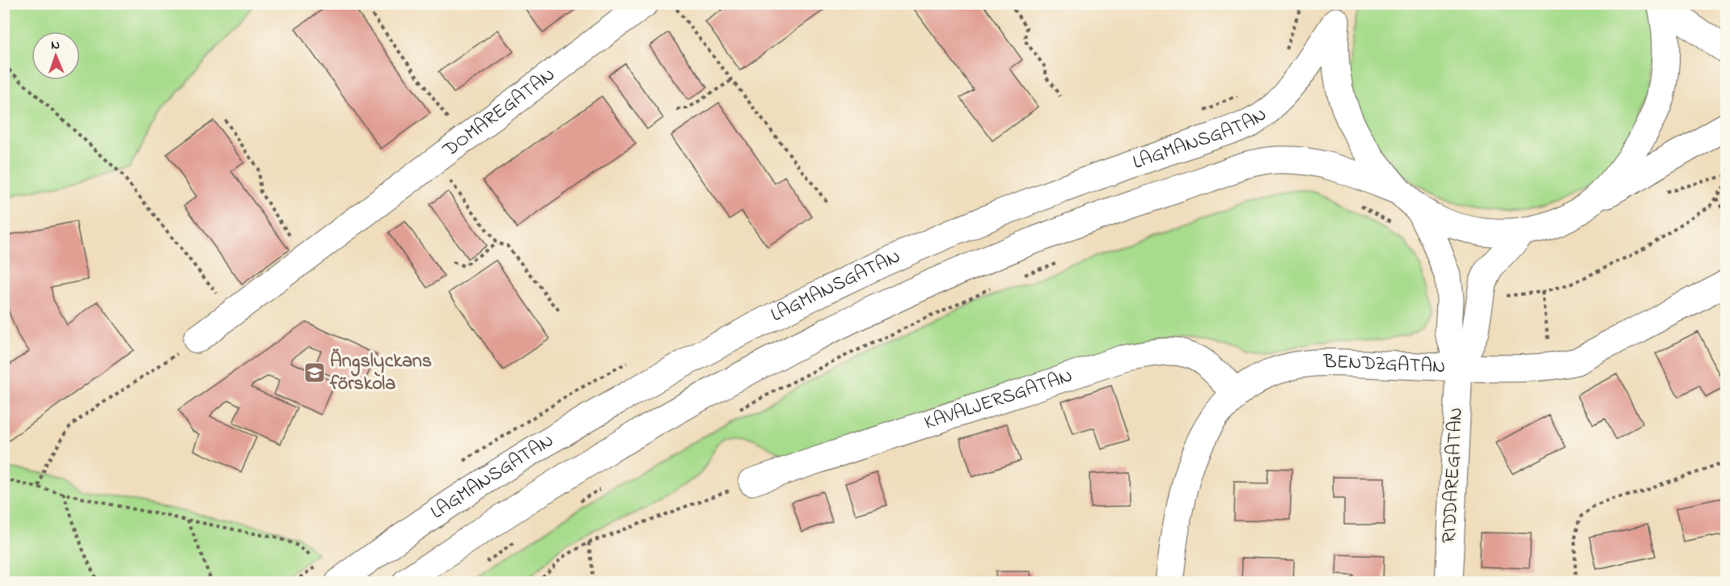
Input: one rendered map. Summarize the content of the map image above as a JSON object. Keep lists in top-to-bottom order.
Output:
{
  "streets": {
    "main road": [
      "DOMAREGATAN",
      "LAGMANSGATAN",
      "BENDZGATAN",
      "KAVALJERSGATAN",
      "RIDDAREGATAN"
    ]
  },
  "crossings": [
    ["LAGMANSGATAN", "RIDDAREGATAN"],
    ["BENDZGATAN", "KAVALJERSGATAN"],
    ["BENDZGATAN", "RIDDAREGATAN"]
  ],
  "places": {
    "school or university": ["Ängslyckans förskola"]
  },
  "north": "top"
}
